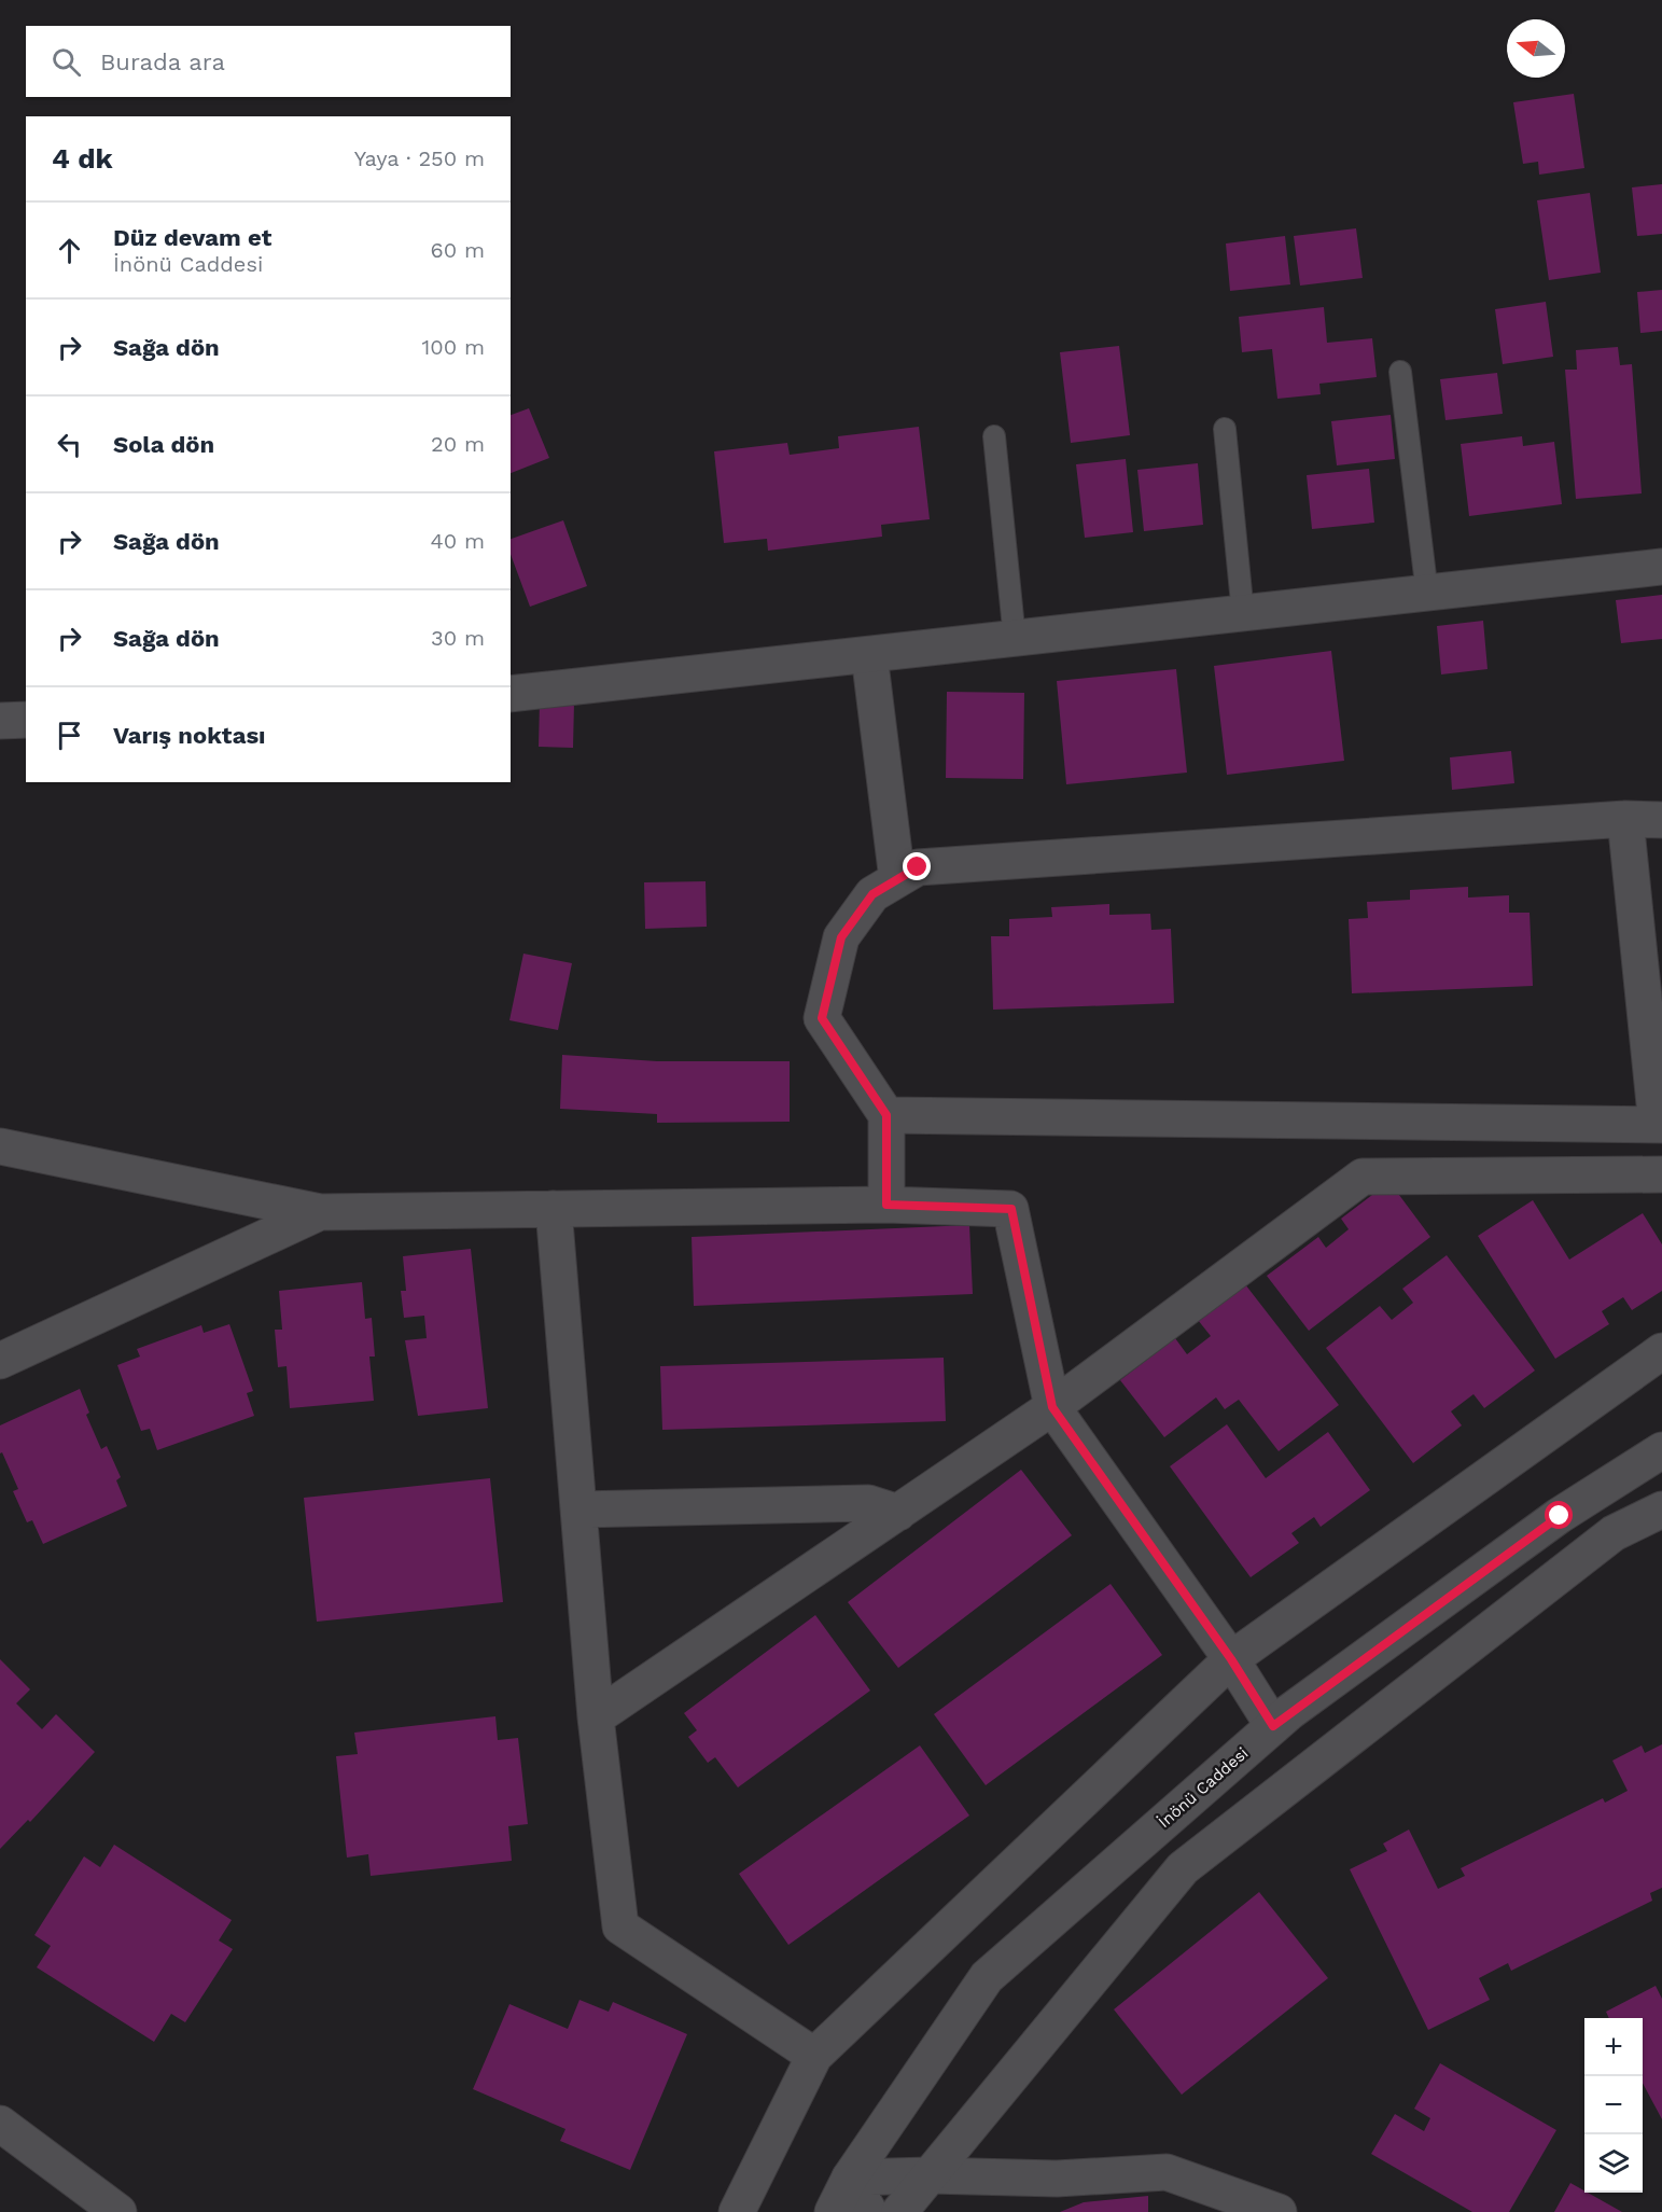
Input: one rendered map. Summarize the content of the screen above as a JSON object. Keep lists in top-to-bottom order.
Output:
{
  "streets": {
    "street": ["İnönü Caddesi"]
  },
  "north": "left",
  "page": {
    "search": "Burada ara",
    "heading": ["4 dk", "Yaya · 250 m"],
    "list": [
      ["Düz devam et", "İnönü Caddesi", "60 m"],
      ["Sağa dön", "100 m"],
      ["Sola dön", "20 m"],
      ["Sağa dön", "40 m"],
      ["Sağa dön", "30 m"],
      "Varış noktası"
    ],
    "map_buttons": ["+", "−"]
  }
}
